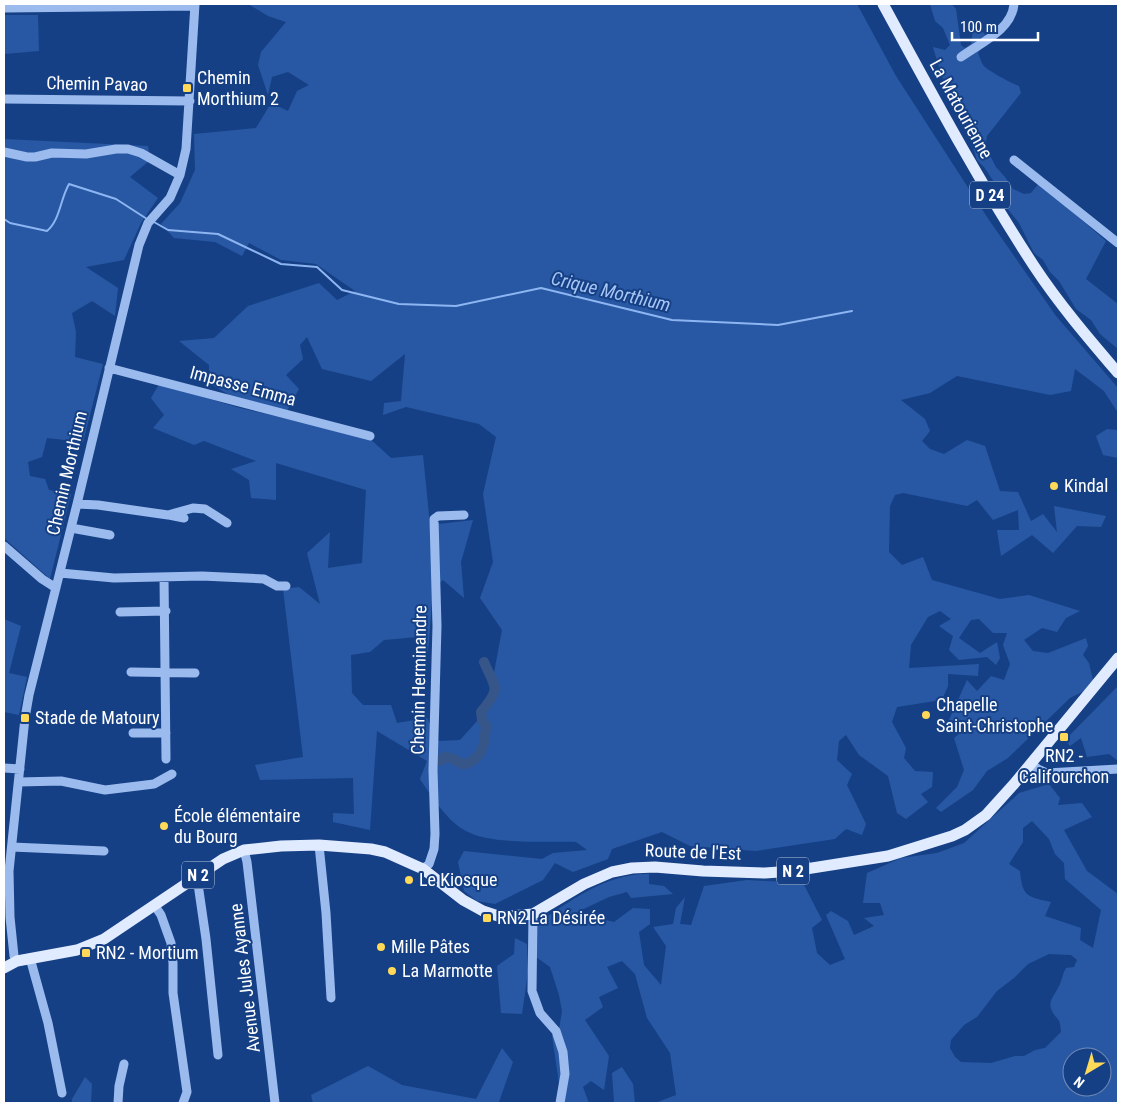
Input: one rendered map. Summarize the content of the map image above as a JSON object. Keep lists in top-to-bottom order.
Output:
{
  "streets": {
    "main road": [
      "La Matourienne",
      "D 24",
      "Route de l'Est",
      "N 2"
    ],
    "street": [
      "Chemin Pavao",
      "Impasse Emma",
      "Chemin Morthium",
      "Chemin Herminandre",
      "Avenue Jules Ayanne"
    ]
  },
  "crossings": [
    ["Chemin Pavao", "Chemin Morthium"],
    ["Impasse Emma", "Chemin Morthium"],
    ["Chemin Morthium", "Route de l'Est"],
    ["Chemin Herminandre", "Route de l'Est"],
    ["Route de l'Est", "Avenue Jules Ayanne"]
  ],
  "water": ["Crique Morthium"],
  "places": {
    "transit": [
      "Chemin Morthium 2",
      "Stade de Matoury",
      "RN2 - Califourchon",
      "RN2 La Désirée",
      "RN2 - Mortium"
    ],
    "other": [
      "Kindal",
      "Chapelle Saint-Christophe",
      "École élémentaire du Bourg",
      "Le Kiosque",
      "Mille Pâtes",
      "La Marmotte"
    ]
  },
  "scale_bar": "100 m",
  "north": "bottom left"
}
